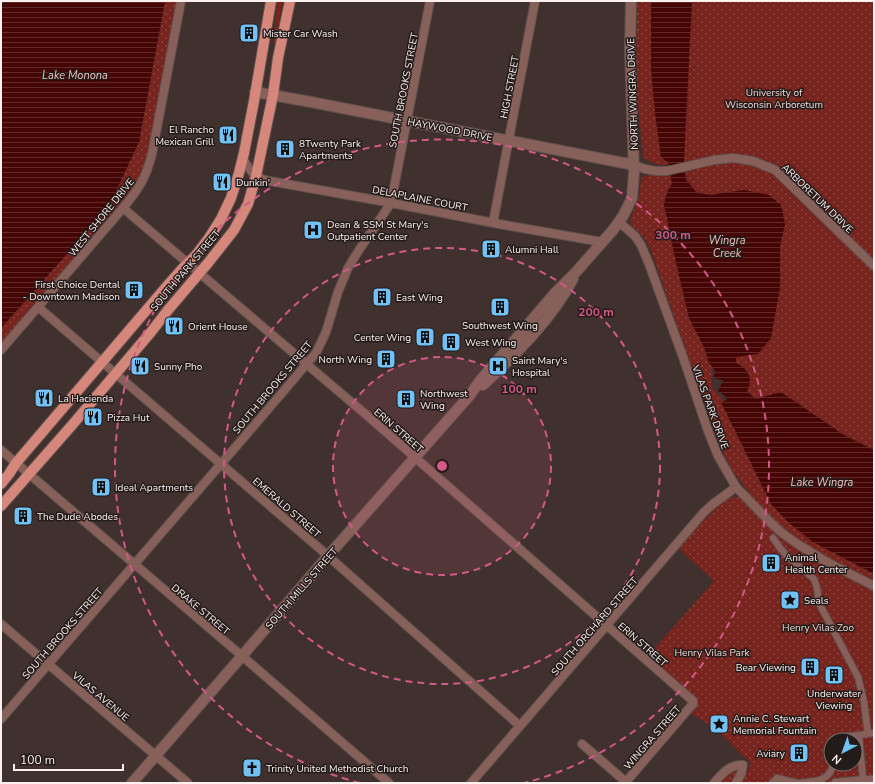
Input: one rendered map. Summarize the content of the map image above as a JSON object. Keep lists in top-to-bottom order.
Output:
{
  "streets": {
    "main road": ["SOUTH PARK STREET"],
    "street": [
      "HIGH STREET",
      "SOUTH BROOKS STREET",
      "NORTH WINGRA DRIVE",
      "HAYWOOD DRIVE",
      "DELAPLAINE COURT",
      "ARBORETUM DRIVE",
      "WEST SHORE DRIVE",
      "VILAS PARK DRIVE",
      "ERIN STREET",
      "EMERALD STREET",
      "SOUTH MILLS STREET",
      "DRAKE STREET",
      "SOUTH ORCHARD STREET",
      "VILAS AVENUE",
      "WINGRA STREET"
    ]
  },
  "crossings": [
    ["HIGH STREET", "HAYWOOD DRIVE"],
    ["HIGH STREET", "DELAPLAINE COURT"],
    ["SOUTH BROOKS STREET", "HAYWOOD DRIVE"],
    ["SOUTH BROOKS STREET", "DELAPLAINE COURT"],
    ["SOUTH BROOKS STREET", "ERIN STREET"],
    ["SOUTH BROOKS STREET", "EMERALD STREET"],
    ["SOUTH BROOKS STREET", "DRAKE STREET"],
    ["SOUTH BROOKS STREET", "VILAS AVENUE"],
    ["NORTH WINGRA DRIVE", "HAYWOOD DRIVE"],
    ["NORTH WINGRA DRIVE", "SOUTH MILLS STREET"],
    ["HAYWOOD DRIVE", "ARBORETUM DRIVE"],
    ["HAYWOOD DRIVE", "SOUTH PARK STREET"],
    ["DELAPLAINE COURT", "SOUTH PARK STREET"],
    ["DELAPLAINE COURT", "SOUTH MILLS STREET"],
    ["WEST SHORE DRIVE", "ERIN STREET"],
    ["WEST SHORE DRIVE", "EMERALD STREET"],
    ["SOUTH PARK STREET", "ERIN STREET"],
    ["SOUTH PARK STREET", "EMERALD STREET"],
    ["SOUTH PARK STREET", "DRAKE STREET"],
    ["VILAS PARK DRIVE", "SOUTH MILLS STREET"],
    ["VILAS PARK DRIVE", "SOUTH ORCHARD STREET"],
    ["ERIN STREET", "SOUTH MILLS STREET"],
    ["ERIN STREET", "SOUTH ORCHARD STREET"],
    ["ERIN STREET", "WINGRA STREET"],
    ["EMERALD STREET", "SOUTH MILLS STREET"],
    ["EMERALD STREET", "SOUTH ORCHARD STREET"],
    ["SOUTH MILLS STREET", "DRAKE STREET"],
    ["SOUTH MILLS STREET", "VILAS AVENUE"]
  ],
  "water": ["Lake Monona", "Wingra Creek", "Lake Wingra"],
  "parks": ["University of Wisconsin Arboretum", "Henry Vilas Zoo", "Henry Vilas Park"],
  "places": {
    "building": [
      "Mister Car Wash",
      "8Twenty Park Apartments",
      "Alumni Hall",
      "First Choice Dental - Downtown Madison",
      "East Wing",
      "Southwest Wing",
      "Center Wing",
      "West Wing",
      "North Wing",
      "Northwest Wing",
      "Ideal Apartments",
      "The Dude Abodes",
      "Animal Health Center",
      "Bear Viewing",
      "Underwater Viewing",
      "Aviary"
    ],
    "restaurant": [
      "El Rancho Mexican Grill",
      "Dunkin'",
      "Orient House",
      "Sunny Pho",
      "La Hacienda",
      "Pizza Hut"
    ],
    "hospital": ["Dean & SSM St Mary's Outpatient Center", "Saint Mary's Hospital"],
    "place": ["Seals", "Annie C. Stewart Memorial Fountain"],
    "church": ["Trinity United Methodist Church"]
  },
  "scale_bar": "100 m",
  "north": "bottom left",
  "rings": ["300 m", "200 m", "100 m"]
}
